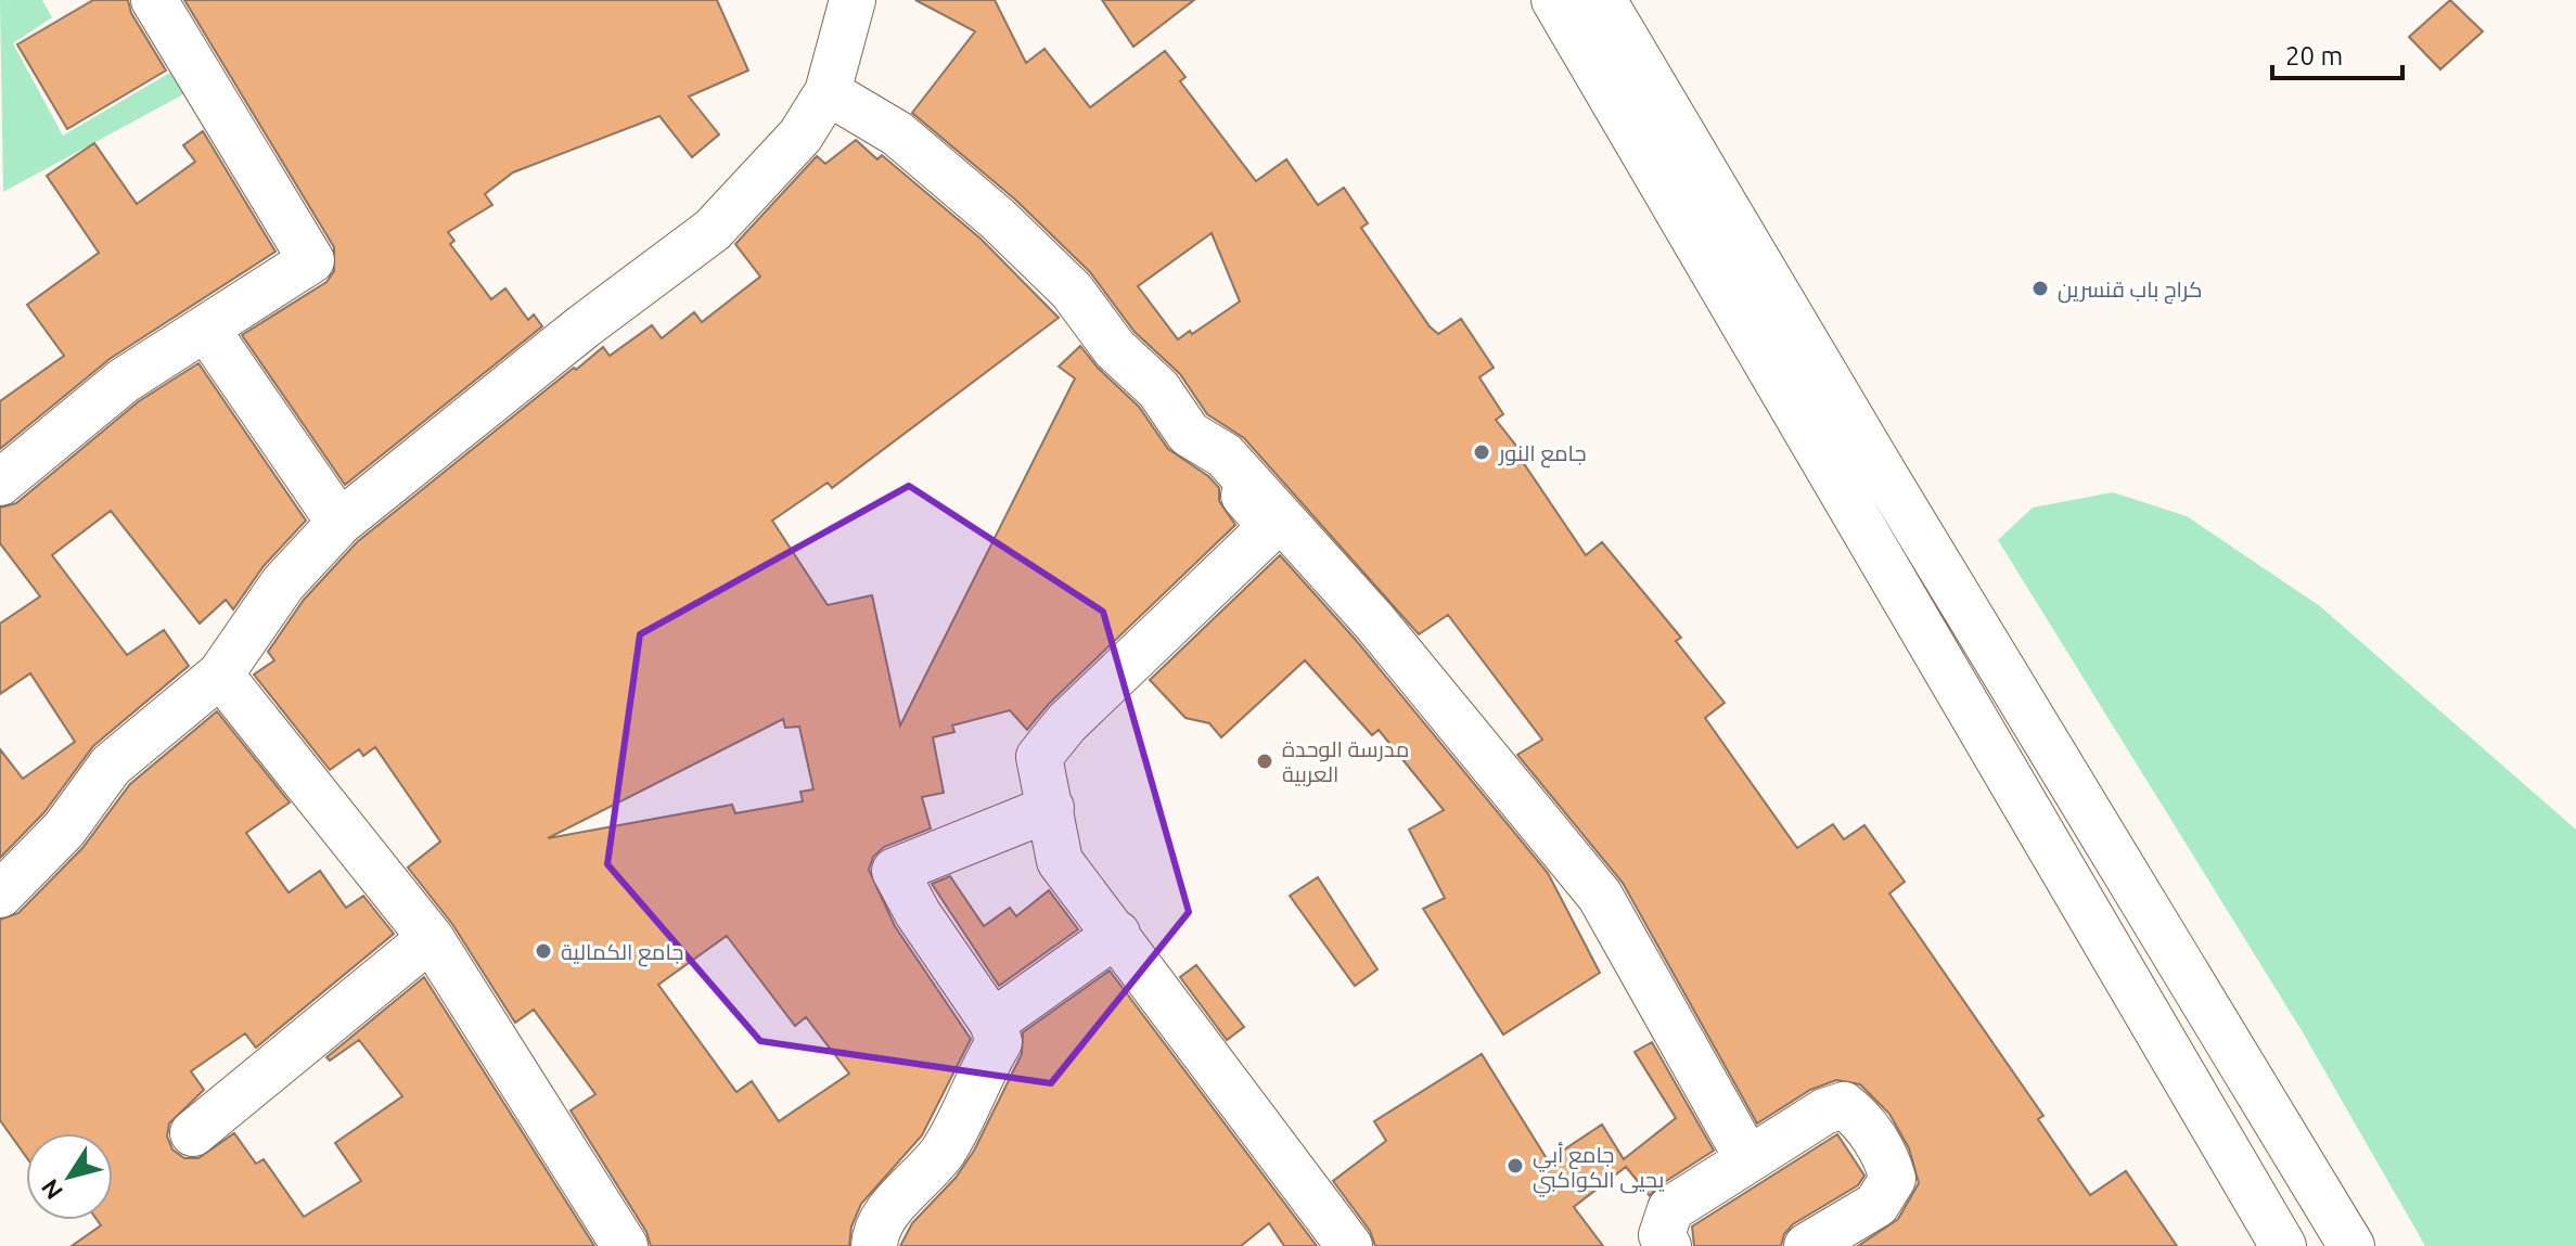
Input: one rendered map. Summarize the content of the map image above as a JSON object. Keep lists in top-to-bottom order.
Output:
{
  "places": [
    "كراج باب قنسرين",
    "جامع النور",
    "مدرسة الوحدة العربية",
    "جامع الكمالية",
    "جامع أبي يحيى الكواكبي"
  ],
  "scale_bar": "20 m",
  "north": "bottom left"
}
